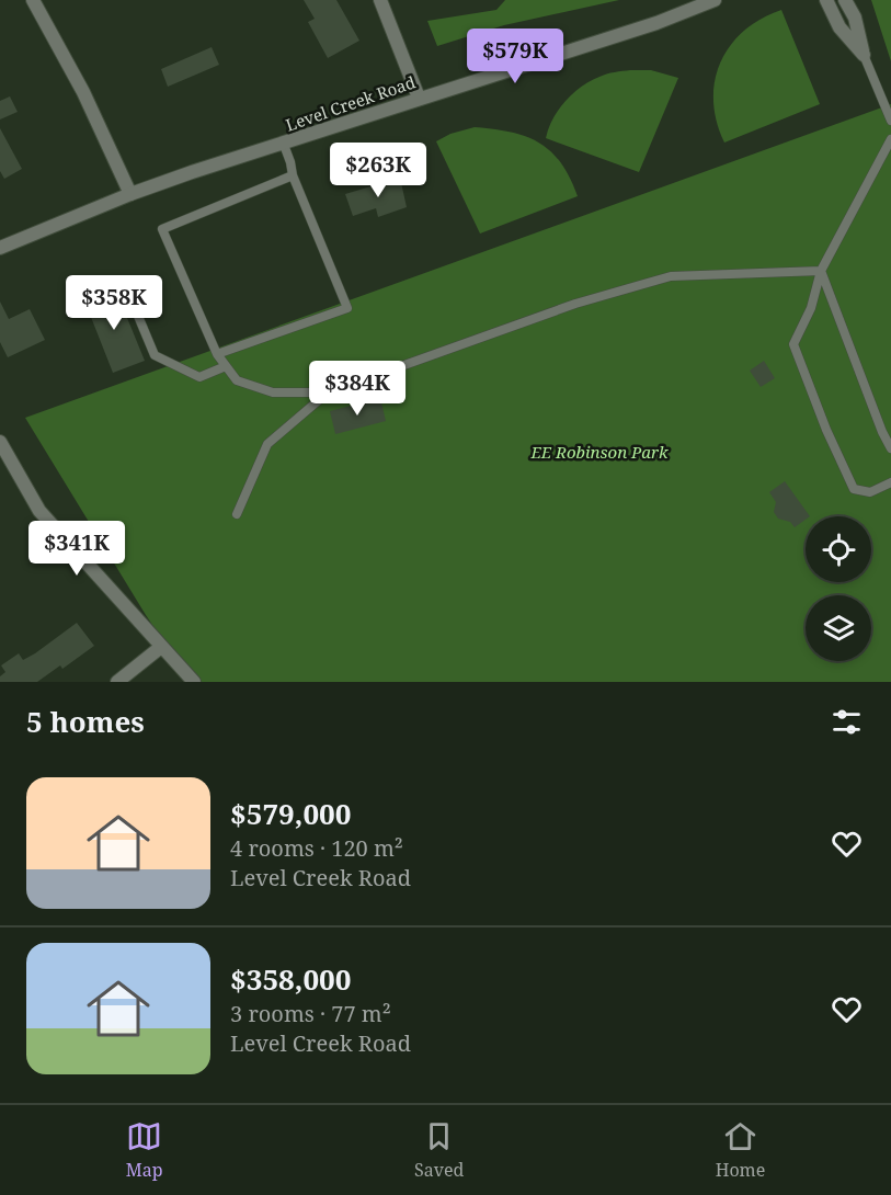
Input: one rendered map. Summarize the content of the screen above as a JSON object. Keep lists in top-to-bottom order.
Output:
{
  "streets": {
    "street": ["Level Creek Road"]
  },
  "parks": ["EE Robinson Park"],
  "page": {
    "price": [
      "$579K",
      "$263K",
      "$358K",
      "$384K",
      "$341K"
    ],
    "heading": "5 homes",
    "list": [
      {
        "name": "$579,000",
        "note": "4 rooms · 120 m² · Level Creek Road"
      },
      {
        "name": "$358,000",
        "note": "3 rooms · 77 m² · Level Creek Road"
      }
    ],
    "tabs": ["Map", "Saved", "Home"]
  }
}
